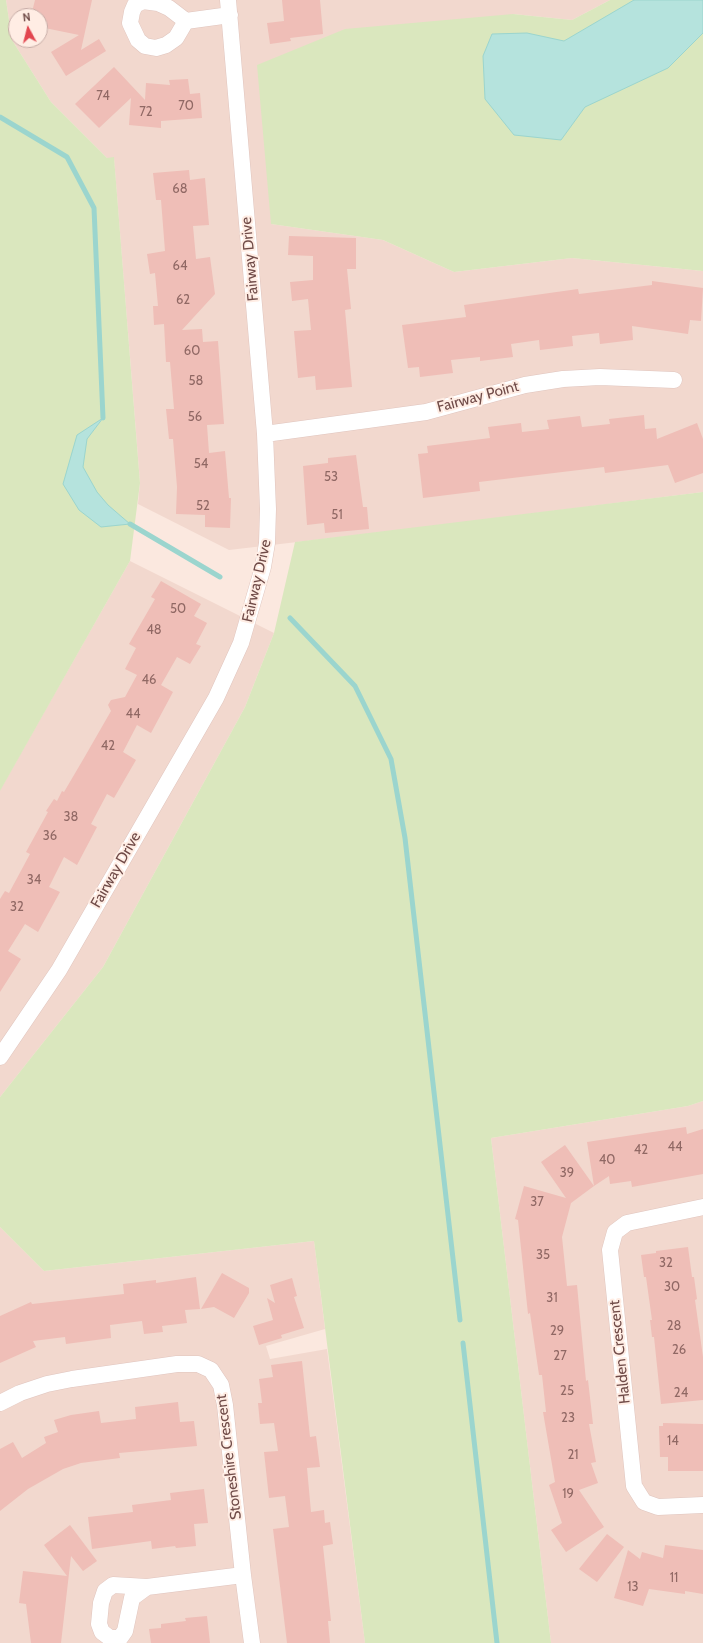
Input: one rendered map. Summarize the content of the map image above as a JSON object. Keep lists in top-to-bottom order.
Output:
{
  "streets": {
    "street": [
      "Fairway Drive",
      "Fairway Point",
      "Halden Crescent",
      "Stoneshire Crescent"
    ]
  },
  "crossings": [
    ["Fairway Drive", "Fairway Point"]
  ],
  "house_numbers": [
    "74",
    "70",
    "72",
    "68",
    "64",
    "62",
    "60",
    "58",
    "56",
    "54",
    "53",
    "52",
    "51",
    "50",
    "48",
    "46",
    "44",
    "42",
    "38",
    "36",
    "34",
    "32",
    "44",
    "42",
    "40",
    "39",
    "37",
    "35",
    "32",
    "30",
    "31",
    "28",
    "29",
    "26",
    "27",
    "25",
    "24",
    "23",
    "14",
    "21",
    "19",
    "11",
    "13"
  ],
  "north": "top"
}
